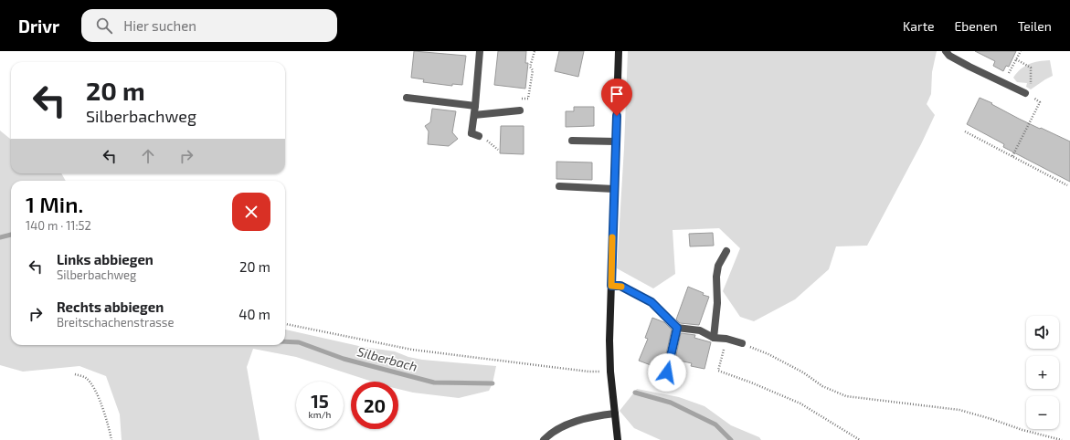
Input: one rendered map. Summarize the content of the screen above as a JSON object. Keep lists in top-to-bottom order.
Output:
{
  "water": ["Silberbach"],
  "page": {
    "header": "Drivr",
    "search": "Hier suchen",
    "nav": ["Karte", "Ebenen", "Teilen"],
    "turn": ["20 m", "Silberbachweg"],
    "heading": ["1 Min.", "140 m · 11:52"],
    "list": [
      {
        "name": "Links abbiegen",
        "note": "Silberbachweg",
        "value": "20 m"
      },
      {
        "name": "Rechts abbiegen",
        "note": "Breitschachenstrasse",
        "value": "40 m"
      }
    ],
    "map_buttons": ["+", "−"],
    "speed": "15 km/h",
    "limit": "20"
  }
}
